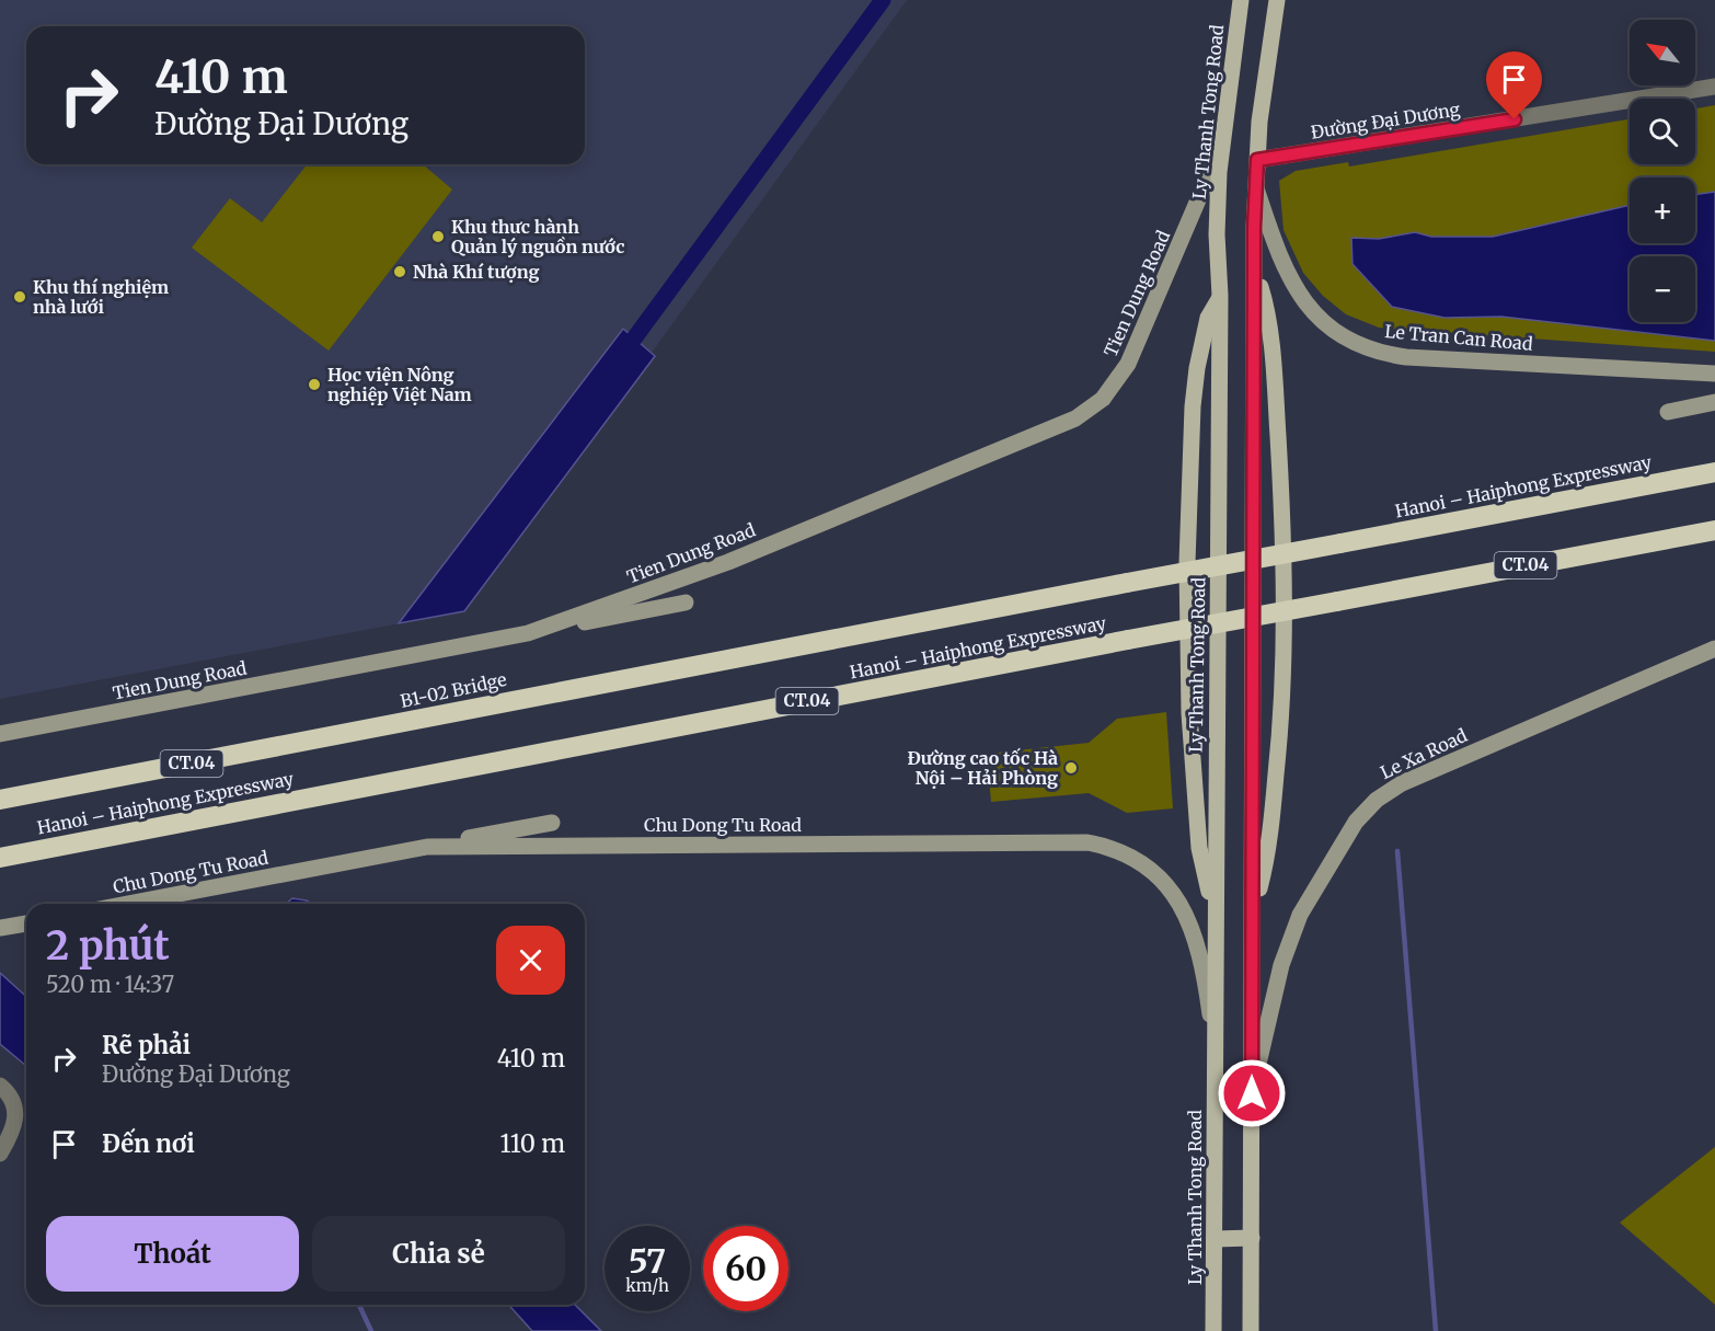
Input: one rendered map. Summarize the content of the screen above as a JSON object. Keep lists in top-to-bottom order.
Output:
{
  "streets": {
    "highway": ["Hanoi – Haiphong Expressway", "CT.04", "B1-02 Bridge"],
    "main road": [
      "Ly Thanh Tong Road",
      "Tien Dung Road",
      "Le Tran Can Road",
      "Le Xa Road",
      "Chu Dong Tu Road"
    ],
    "street": ["Đường Đại Dương"]
  },
  "crossings": [
    ["Ly Thanh Tong Road", "Tien Dung Road"],
    ["Ly Thanh Tong Road", "Chu Dong Tu Road"],
    ["Hanoi – Haiphong Expressway", "B1-02 Bridge"]
  ],
  "places": [
    "Khu thực hành Quản lý nguồn nước",
    "Nhà Khí tượng",
    "Khu thí nghiệm nhà lưới",
    "Học viện Nông nghiệp Việt Nam",
    "Đường cao tốc Hà Nội – Hải Phòng"
  ],
  "north": "top left",
  "page": {
    "map_buttons": ["+", "−"],
    "turn": ["410 m", "Đường Đại Dương"],
    "heading": ["2 phút", "520 m · 14:37"],
    "list": [
      {
        "name": "Rẽ phải",
        "note": "Đường Đại Dương",
        "value": "410 m"
      },
      {
        "name": "Đến nơi",
        "value": "110 m"
      }
    ],
    "buttons": ["Thoát", "Chia sẻ"],
    "speed": "57 km/h",
    "limit": "60"
  }
}
